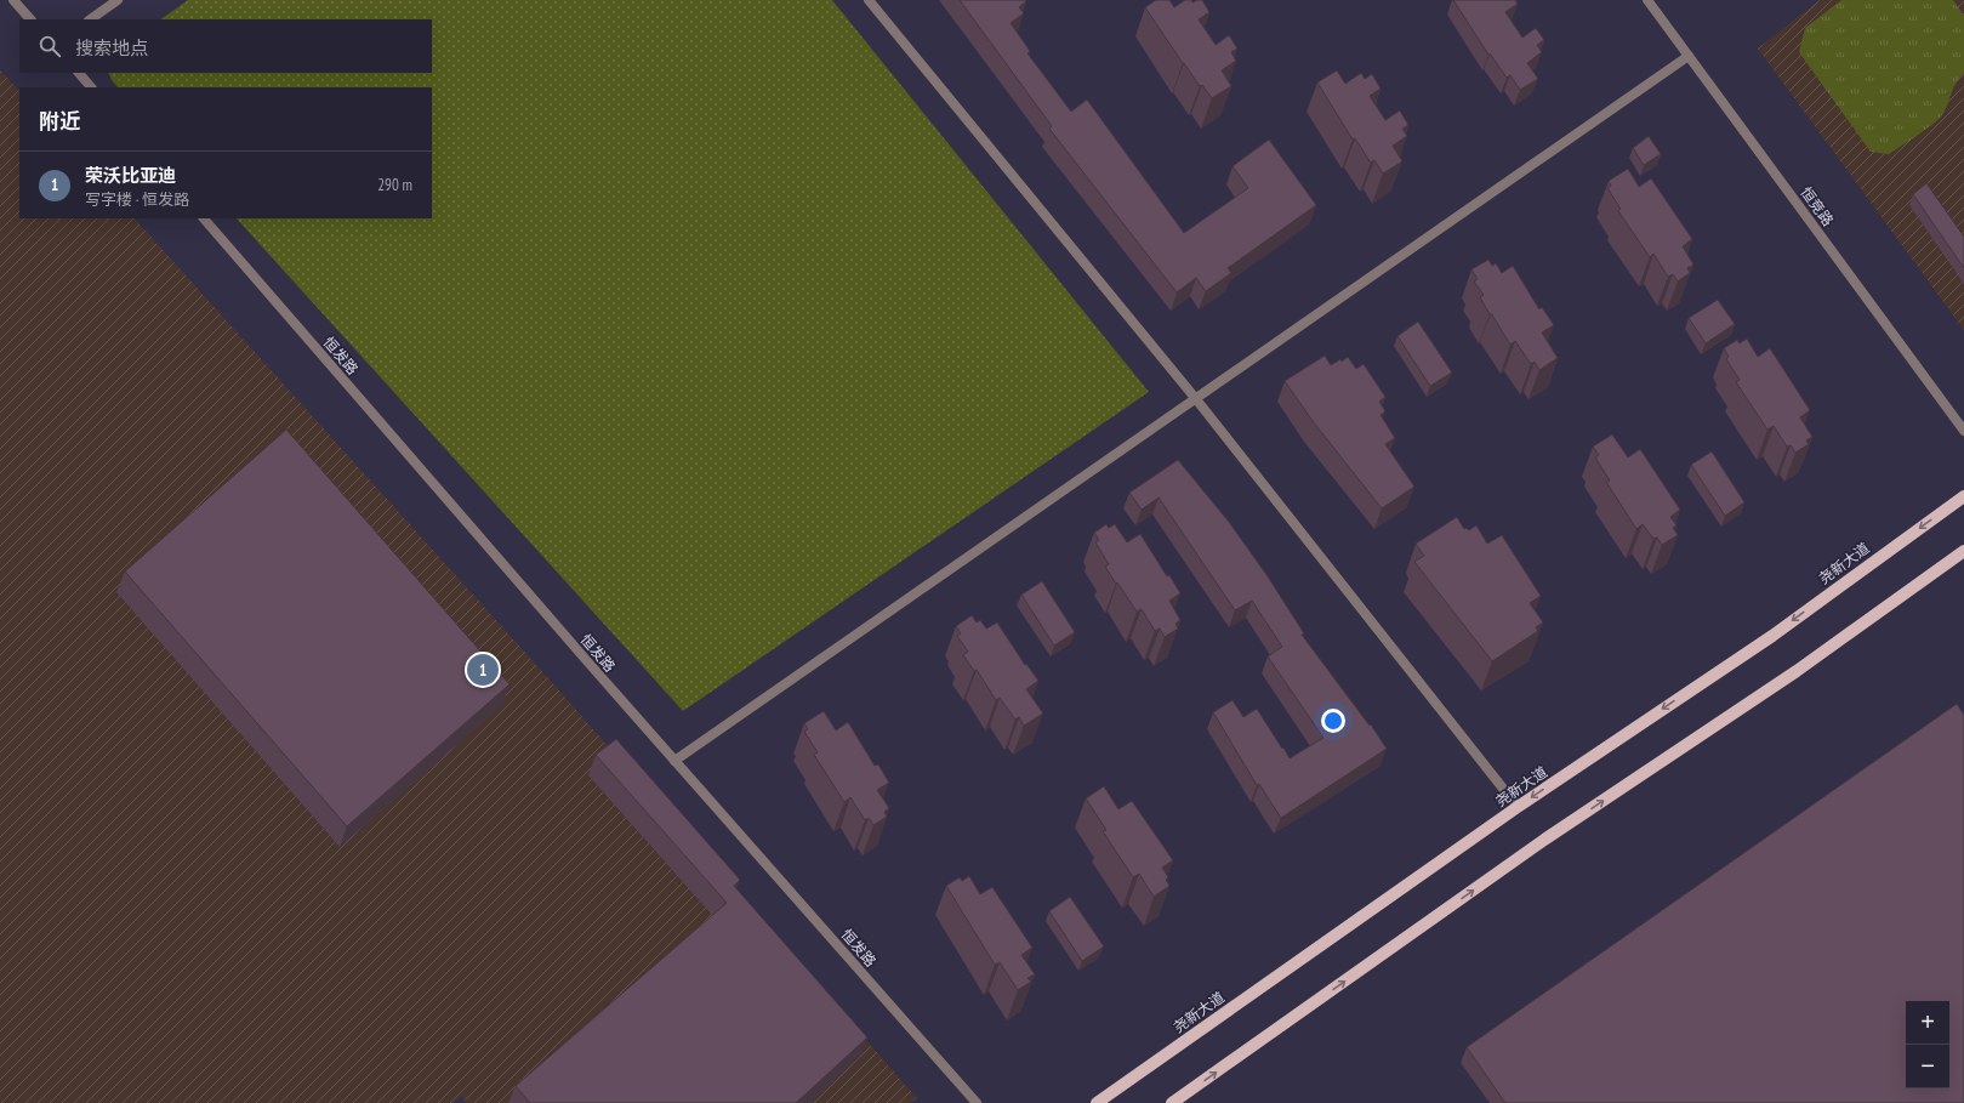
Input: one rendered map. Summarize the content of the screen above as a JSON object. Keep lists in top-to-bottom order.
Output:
{
  "streets": {
    "main road": ["尧新大道"],
    "street": ["恒竞路", "恒发路"]
  },
  "page": {
    "search": "搜索地点",
    "heading": "附近",
    "list": [
      {
        "mark": "1",
        "name": "荣沃比亚迪",
        "note": "写字楼 · 恒发路",
        "value": "290 m"
      }
    ],
    "pins": "1",
    "map_buttons": ["+", "−"]
  }
}
